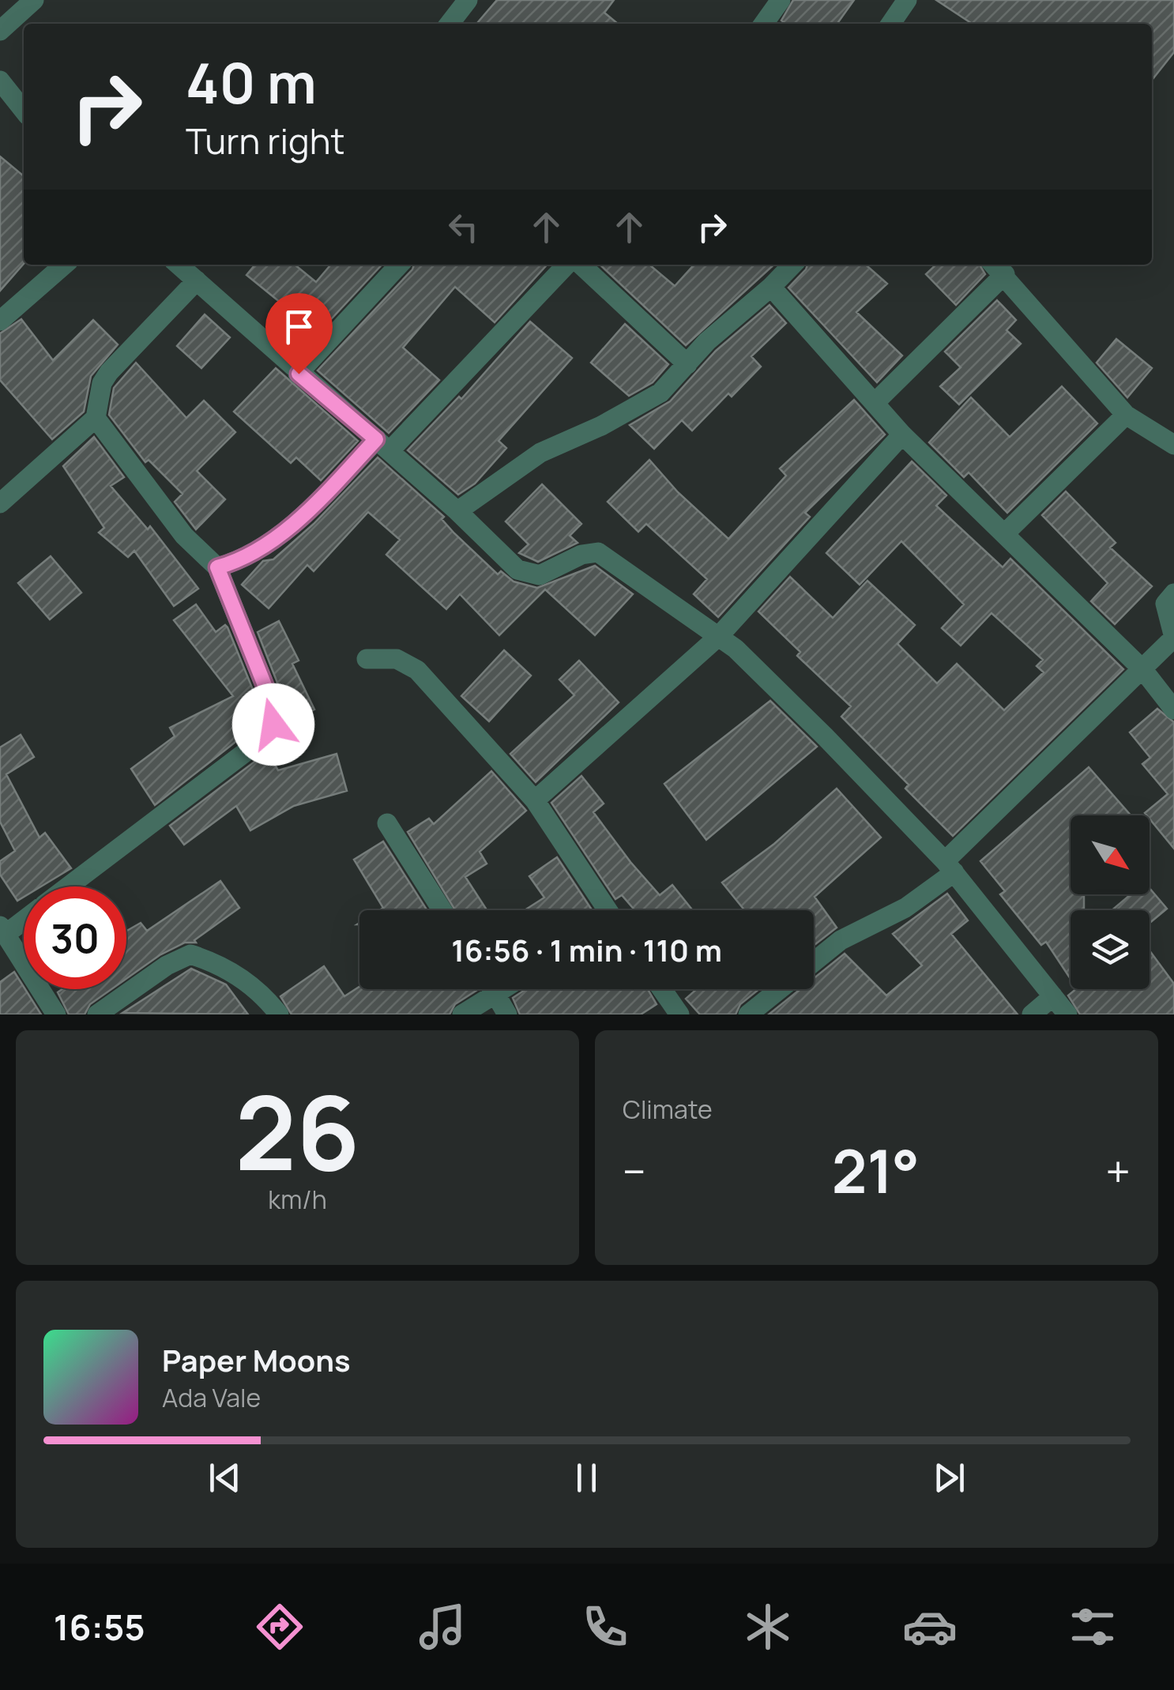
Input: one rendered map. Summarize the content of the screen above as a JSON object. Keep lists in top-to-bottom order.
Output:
{
  "north": "bottom right",
  "page": {
    "turn": ["40 m", "Turn right"],
    "limit": "30",
    "trip": "16:56 · 1 min · 110 m",
    "tile": [
      ["26", "km/h"],
      "Climate"
    ],
    "heat": ["−", "21°", "+"],
    "song": ["Paper Moons", "Ada Vale"],
    "tabs": "16:55"
  }
}
